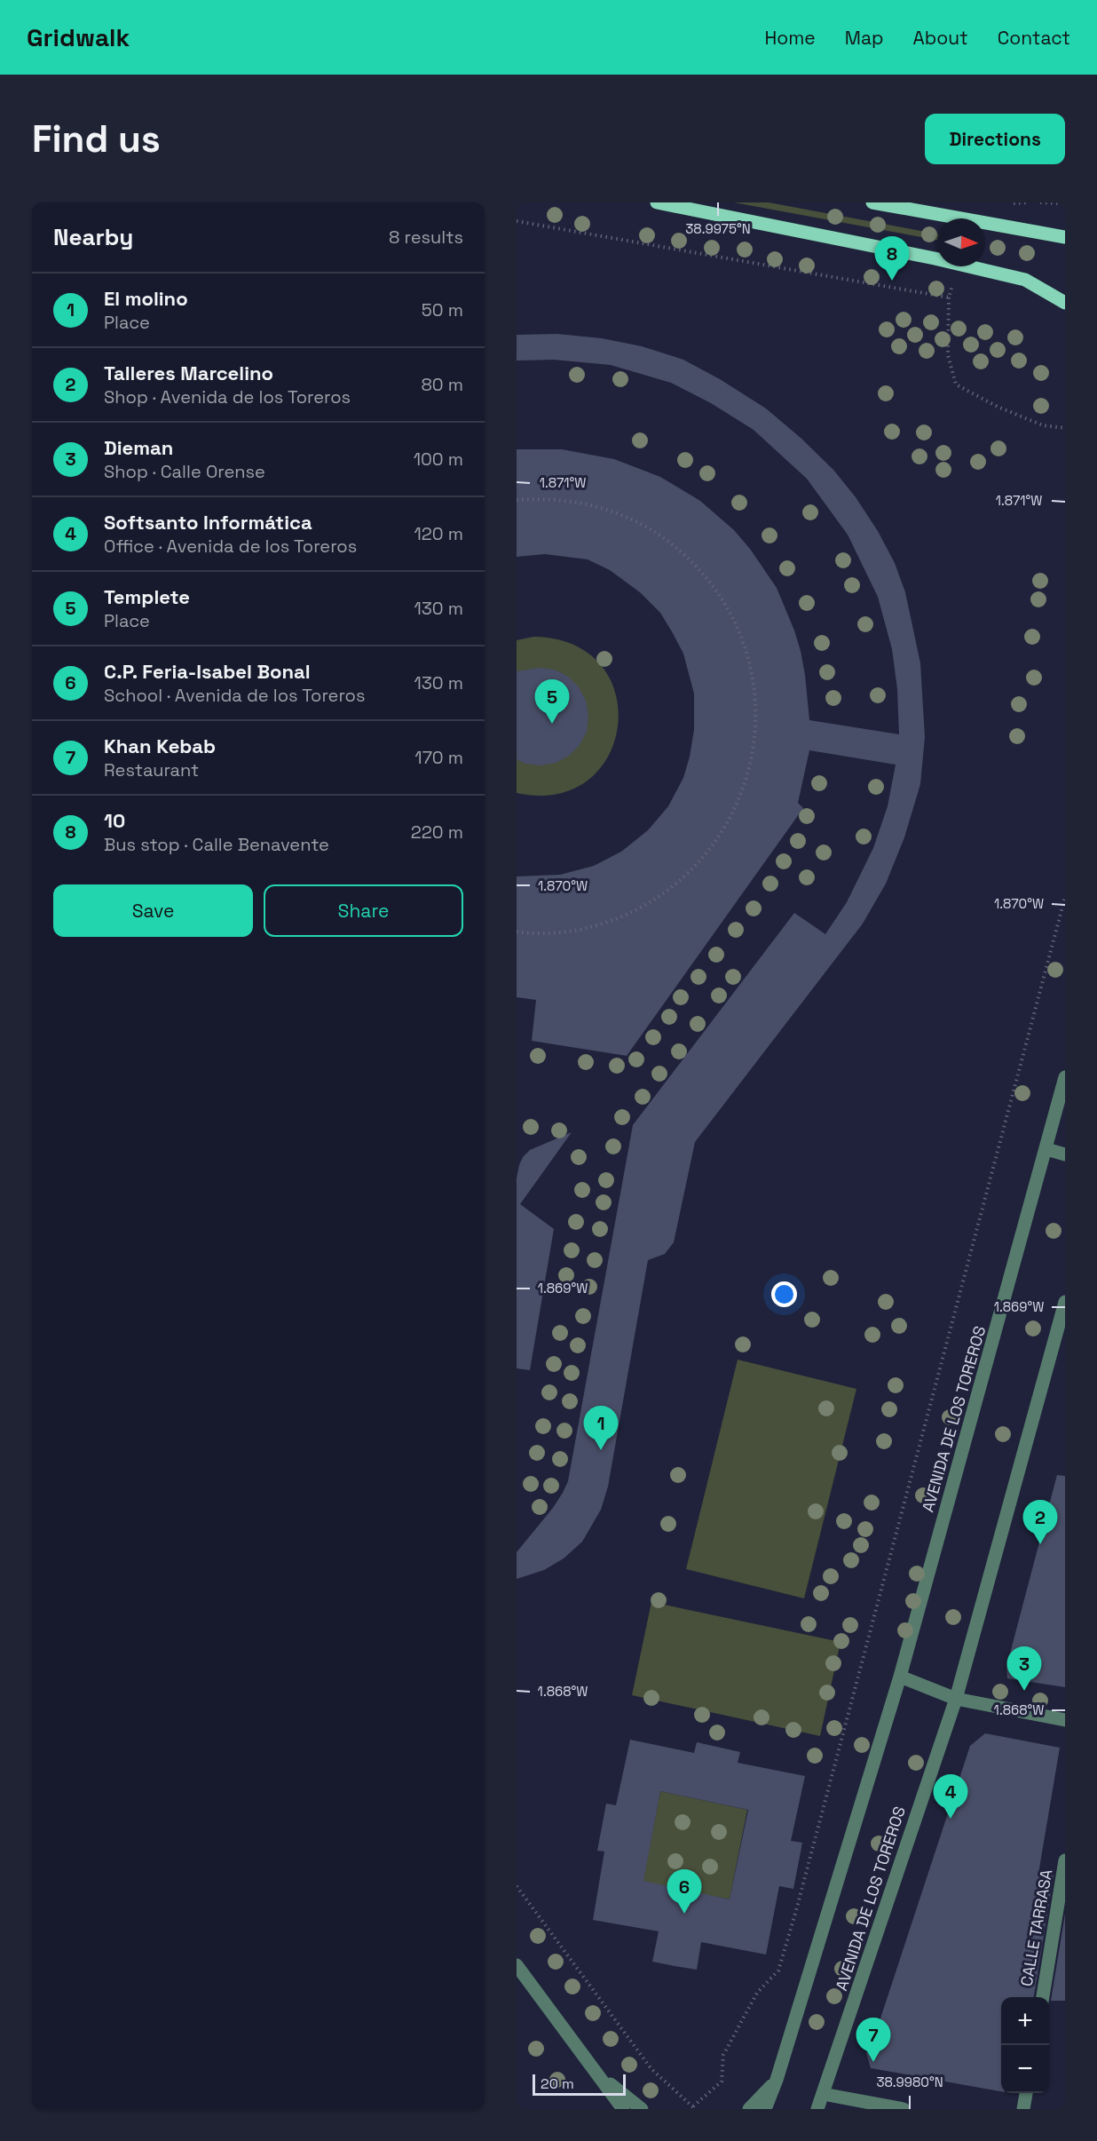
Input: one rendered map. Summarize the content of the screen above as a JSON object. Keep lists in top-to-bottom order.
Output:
{
  "streets": {
    "street": ["AVENIDA DE LOS TOREROS", "CALLE TARRASA"]
  },
  "scale_bar": "20 m",
  "north": "right",
  "page": {
    "header": "Gridwalk",
    "nav": [
      "Home",
      "Map",
      "About",
      "Contact"
    ],
    "buttons": [
      "Directions",
      ["Save", "Share"]
    ],
    "title": "Find us",
    "heading": ["Nearby", "8 results"],
    "pins": [
      "8",
      "5",
      "1",
      "2",
      "3",
      "4",
      "6",
      "7"
    ],
    "list": [
      {
        "mark": "1",
        "name": "El molino",
        "note": "Place",
        "value": "50 m"
      },
      {
        "mark": "2",
        "name": "Talleres Marcelino",
        "note": "Shop · Avenida de los Toreros",
        "value": "80 m"
      },
      {
        "mark": "3",
        "name": "Dieman",
        "note": "Shop · Calle Orense",
        "value": "100 m"
      },
      {
        "mark": "4",
        "name": "Softsanto Informática",
        "note": "Office · Avenida de los Toreros",
        "value": "120 m"
      },
      {
        "mark": "5",
        "name": "Templete",
        "note": "Place",
        "value": "130 m"
      },
      {
        "mark": "6",
        "name": "C.P. Feria-Isabel Bonal",
        "note": "School · Avenida de los Toreros",
        "value": "130 m"
      },
      {
        "mark": "7",
        "name": "Khan Kebab",
        "note": "Restaurant",
        "value": "170 m"
      },
      {
        "mark": "8",
        "name": "10",
        "note": "Bus stop · Calle Benavente",
        "value": "220 m"
      }
    ],
    "map_buttons": ["+", "−"],
    "scale": "20 m"
  },
  "coordinates": [
    "38.9975°N",
    "1.871°W",
    "1.870°W",
    "1.869°W",
    "1.868°W",
    "38.9980°N"
  ]
}
